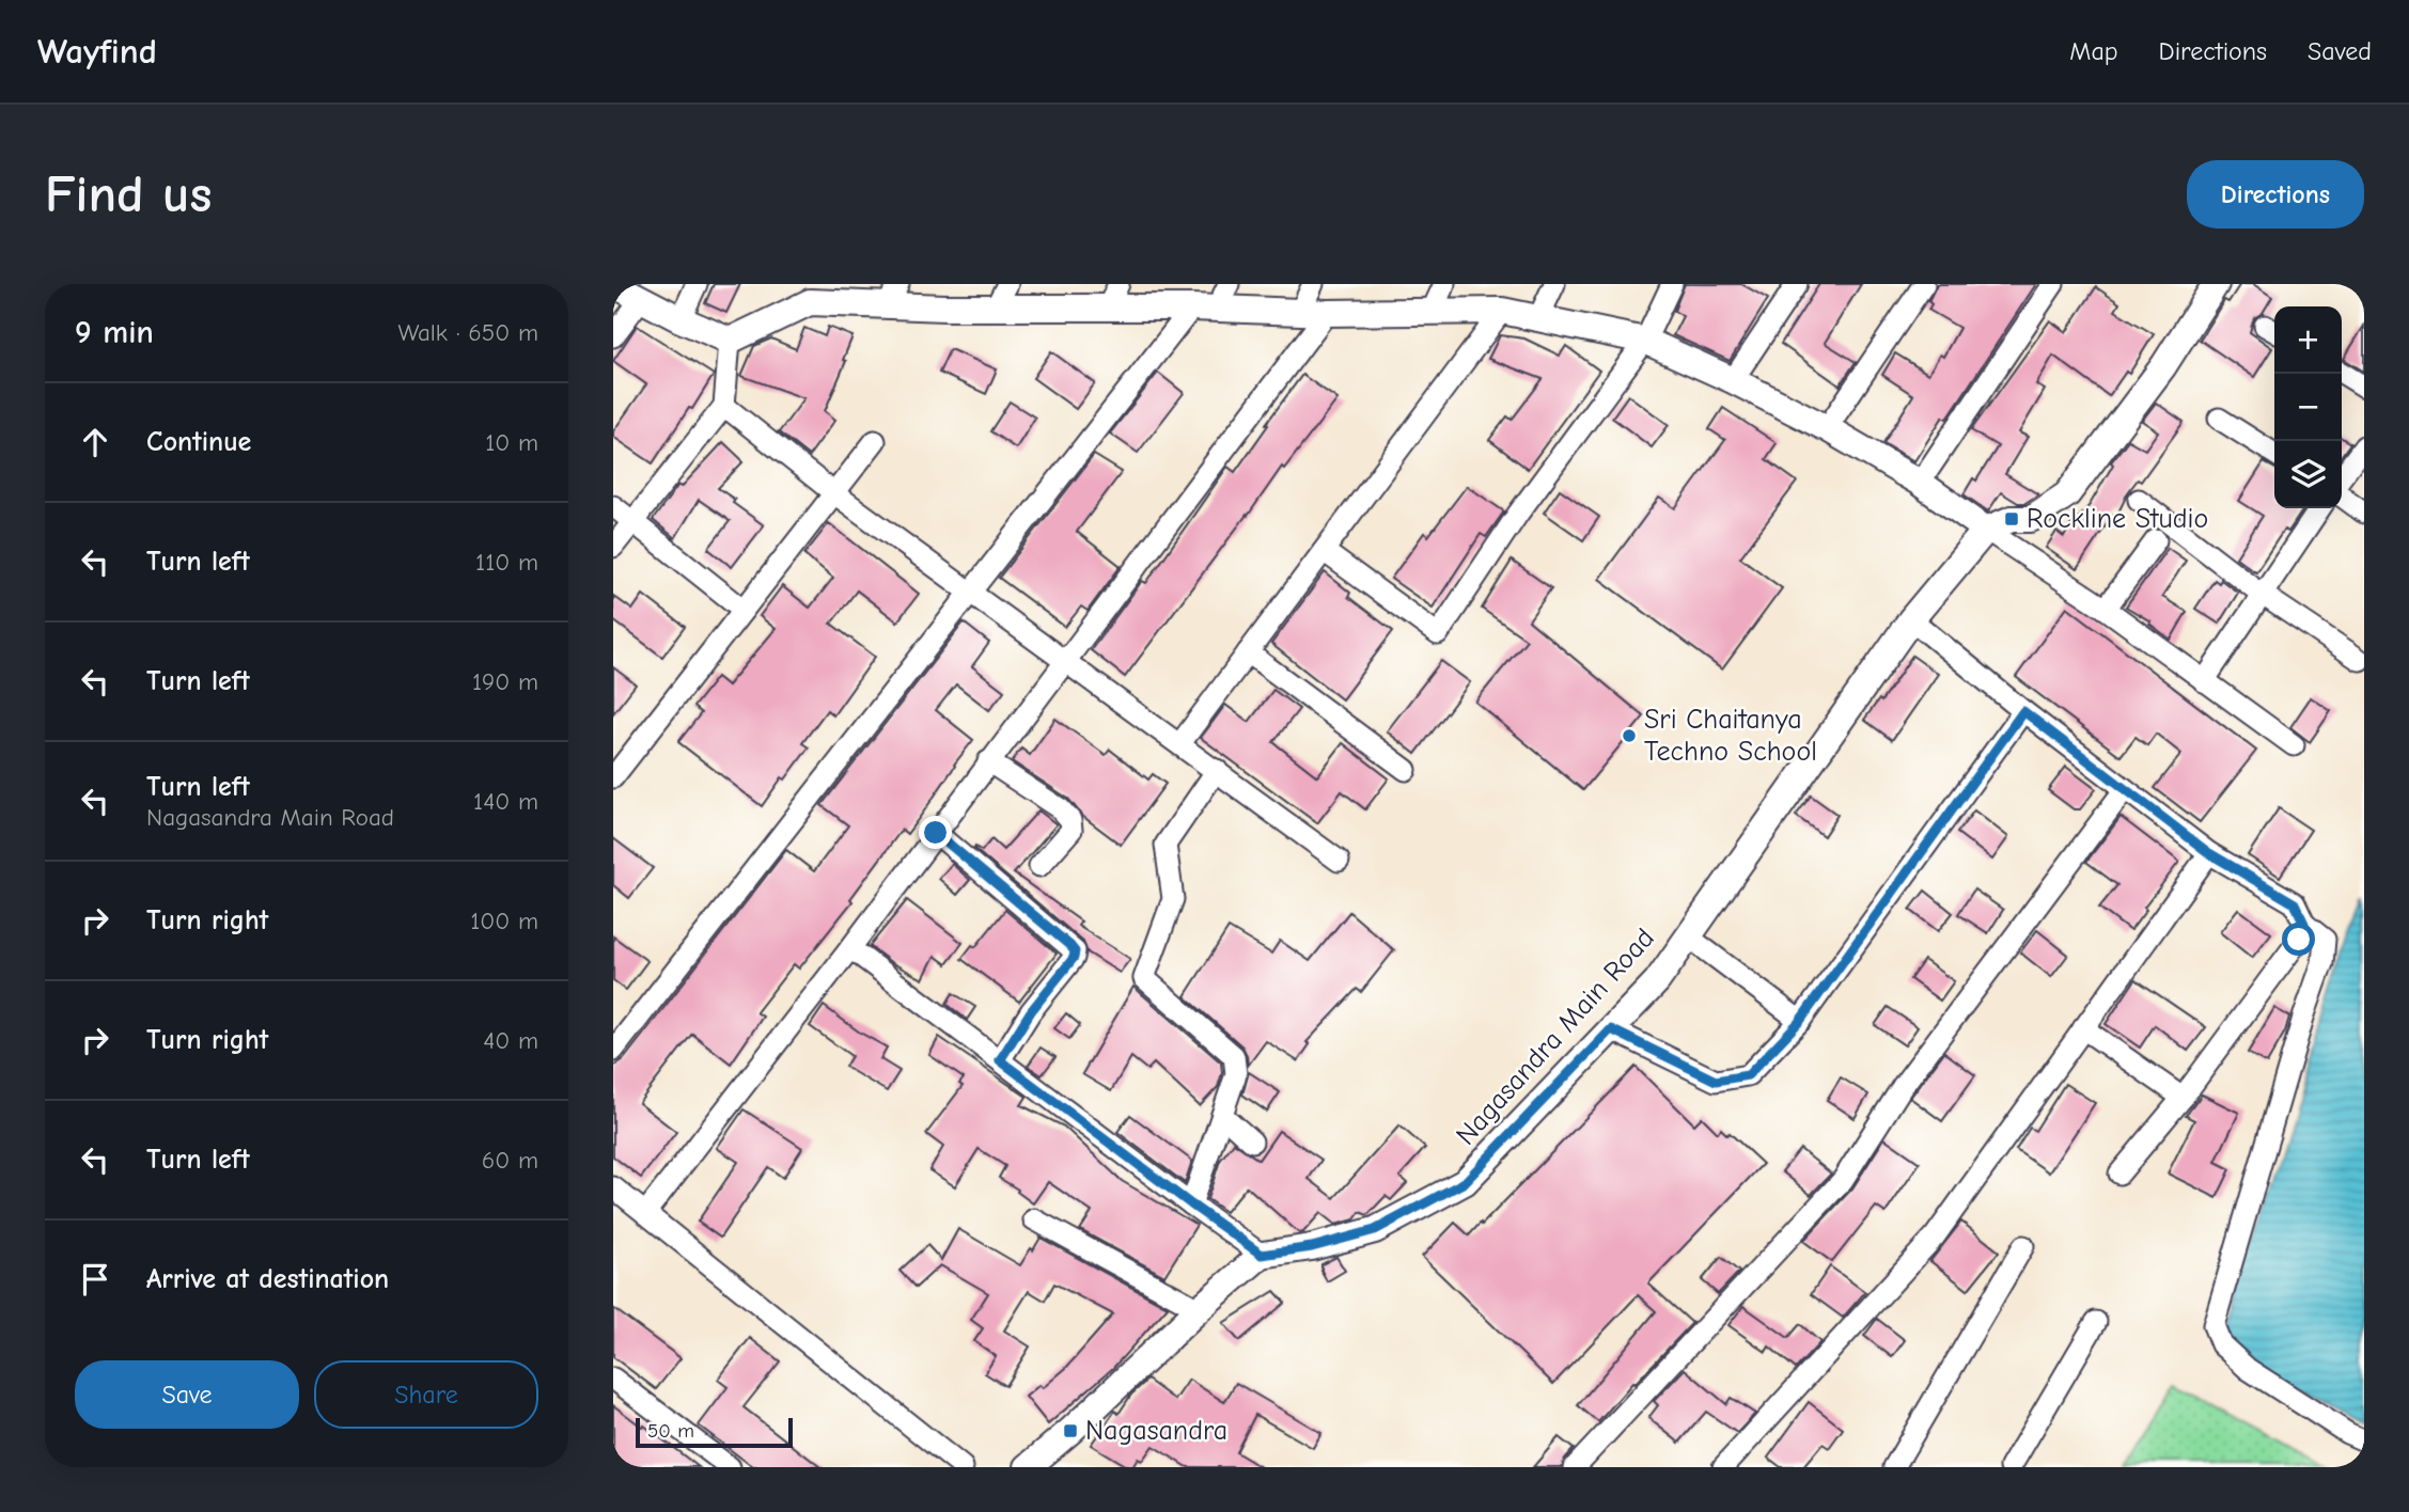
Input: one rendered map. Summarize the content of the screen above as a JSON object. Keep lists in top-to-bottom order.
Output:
{
  "streets": {
    "street": ["Nagasandra Main Road"]
  },
  "places": {
    "transit": ["Rockline Studio", "Nagasandra"],
    "other": ["Sri Chaitanya Techno School"]
  },
  "scale_bar": "50 m",
  "page": {
    "header": "Wayfind",
    "nav": ["Map", "Directions", "Saved"],
    "buttons": [
      "Directions",
      ["Save", "Share"]
    ],
    "title": "Find us",
    "heading": ["9 min", "Walk · 650 m"],
    "map_buttons": ["+", "−"],
    "list": [
      ["Continue", "10 m"],
      ["Turn left", "110 m"],
      ["Turn left", "190 m"],
      ["Turn left", "Nagasandra Main Road", "140 m"],
      ["Turn right", "100 m"],
      ["Turn right", "40 m"],
      ["Turn left", "60 m"],
      "Arrive at destination"
    ],
    "scale": "50 m"
  }
}
